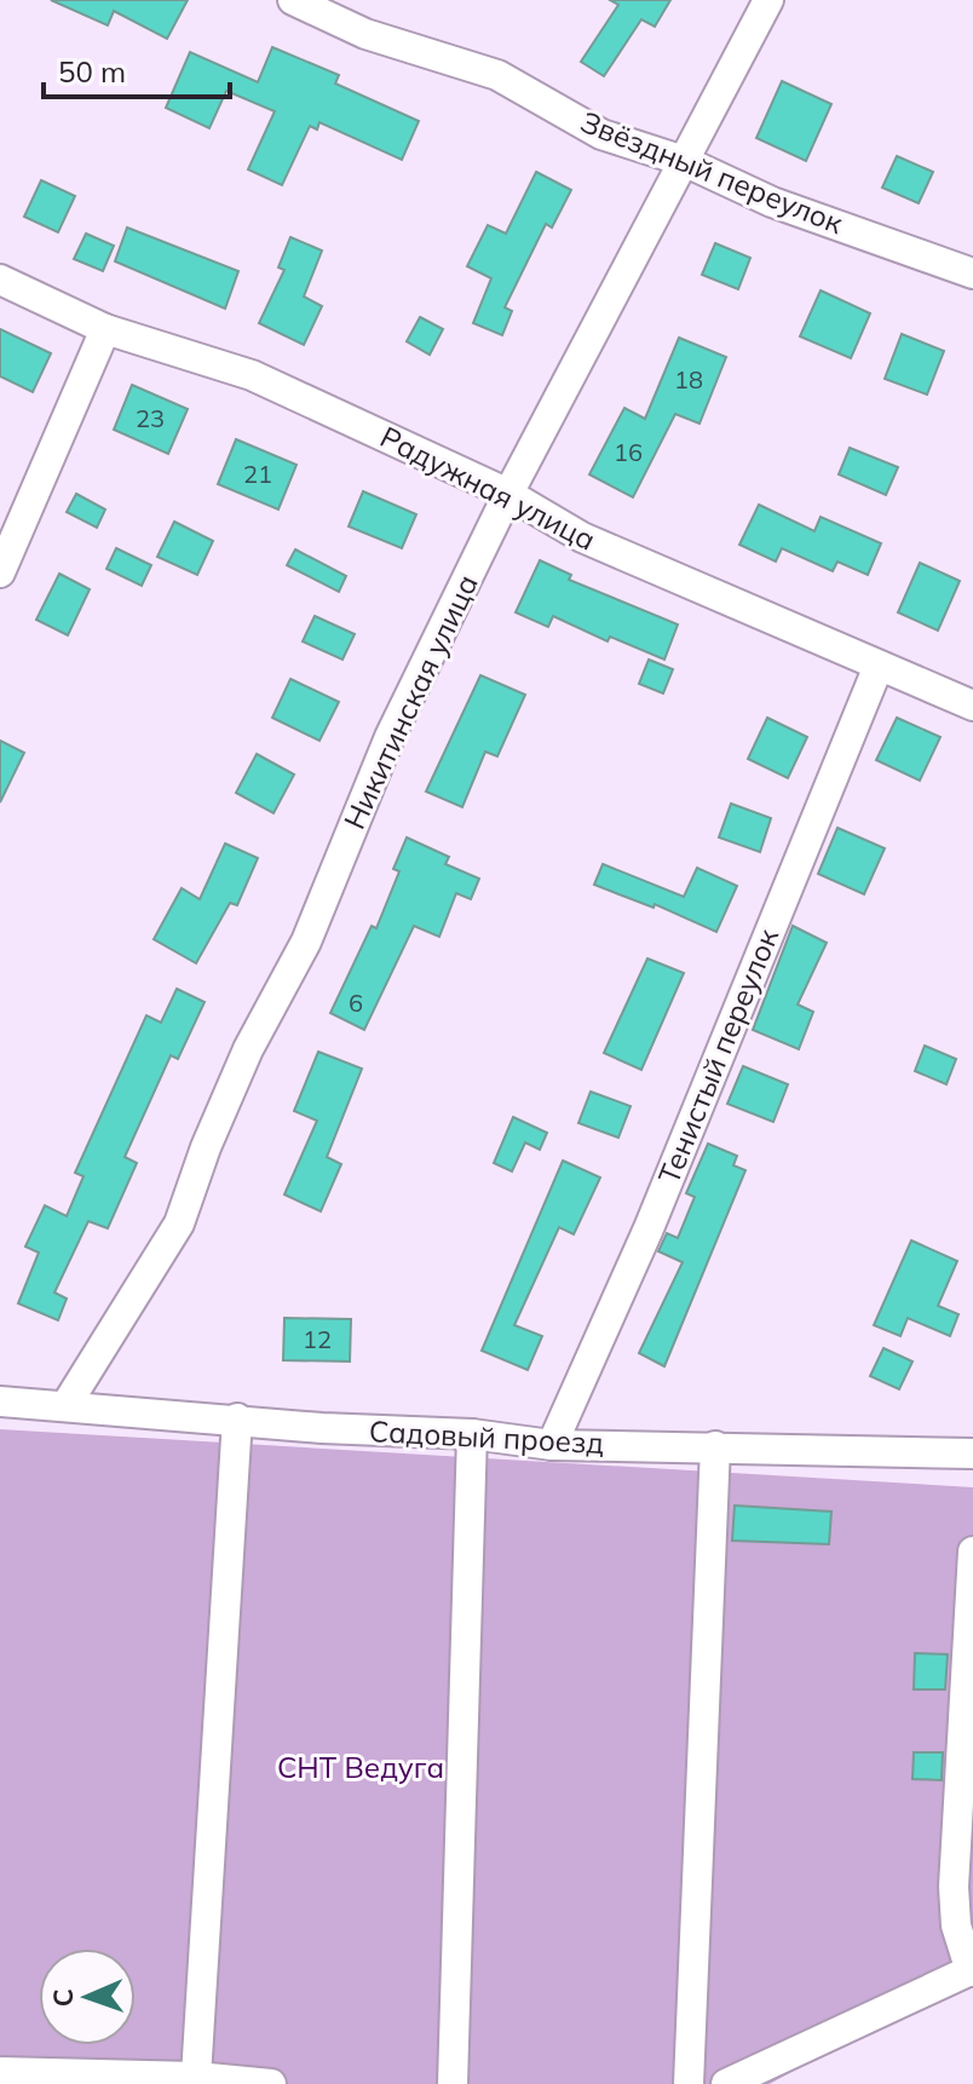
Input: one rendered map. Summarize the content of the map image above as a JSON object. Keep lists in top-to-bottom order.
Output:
{
  "streets": {
    "street": [
      "Звёздный переулок",
      "Радужная улица",
      "Никитинская улица",
      "Тенистый переулок",
      "Садовый проезд"
    ]
  },
  "crossings": [
    ["Звёздный переулок", "Никитинская улица"],
    ["Радужная улица", "Никитинская улица"],
    ["Радужная улица", "Тенистый переулок"],
    ["Никитинская улица", "Садовый проезд"],
    ["Тенистый переулок", "Садовый проезд"]
  ],
  "parks": ["СНТ Ведуга"],
  "house_numbers": [
    "18",
    "23",
    "16",
    "21",
    "6",
    "12"
  ],
  "scale_bar": "50 m",
  "north": "left"
}
